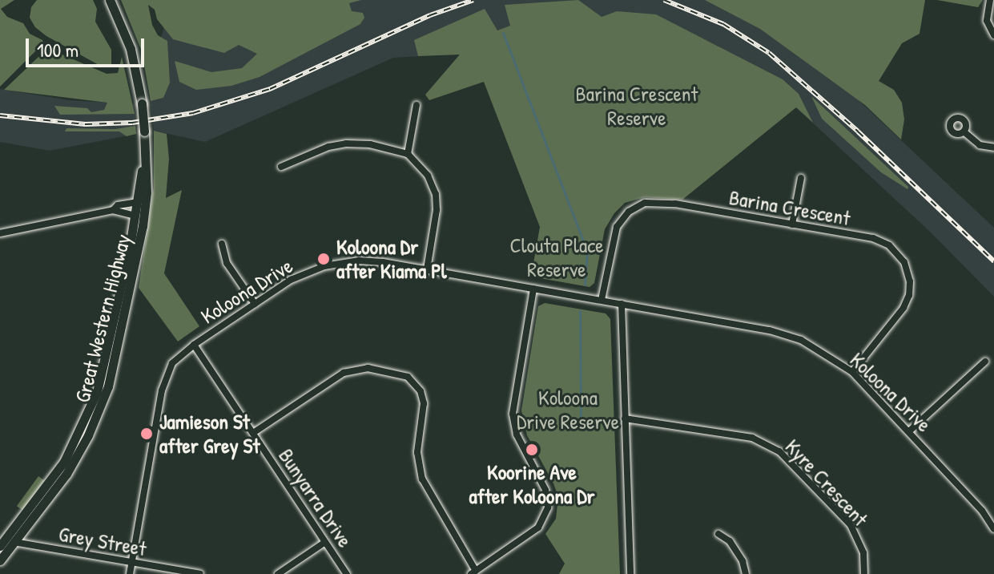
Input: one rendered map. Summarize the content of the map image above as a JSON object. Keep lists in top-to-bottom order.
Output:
{
  "streets": {
    "main road": ["Great Western Highway"],
    "street": [
      "Barina Crescent",
      "Koloona Drive",
      "Kyre Crescent",
      "Bunyarra Drive",
      "Grey Street"
    ]
  },
  "crossings": [
    ["Barina Crescent", "Koloona Drive"],
    ["Koloona Drive", "Bunyarra Drive"],
    ["Koloona Drive", "Grey Street"],
    ["Great Western Highway", "Grey Street"]
  ],
  "parks": ["Barina Crescent Reserve", "Clouta Place Reserve", "Koloona Drive Reserve"],
  "places": ["Koloona Dr after Kiama Pl", "Jamieson St after Grey St", "Koorine Ave after Koloona Dr"],
  "scale_bar": "100 m"
}
